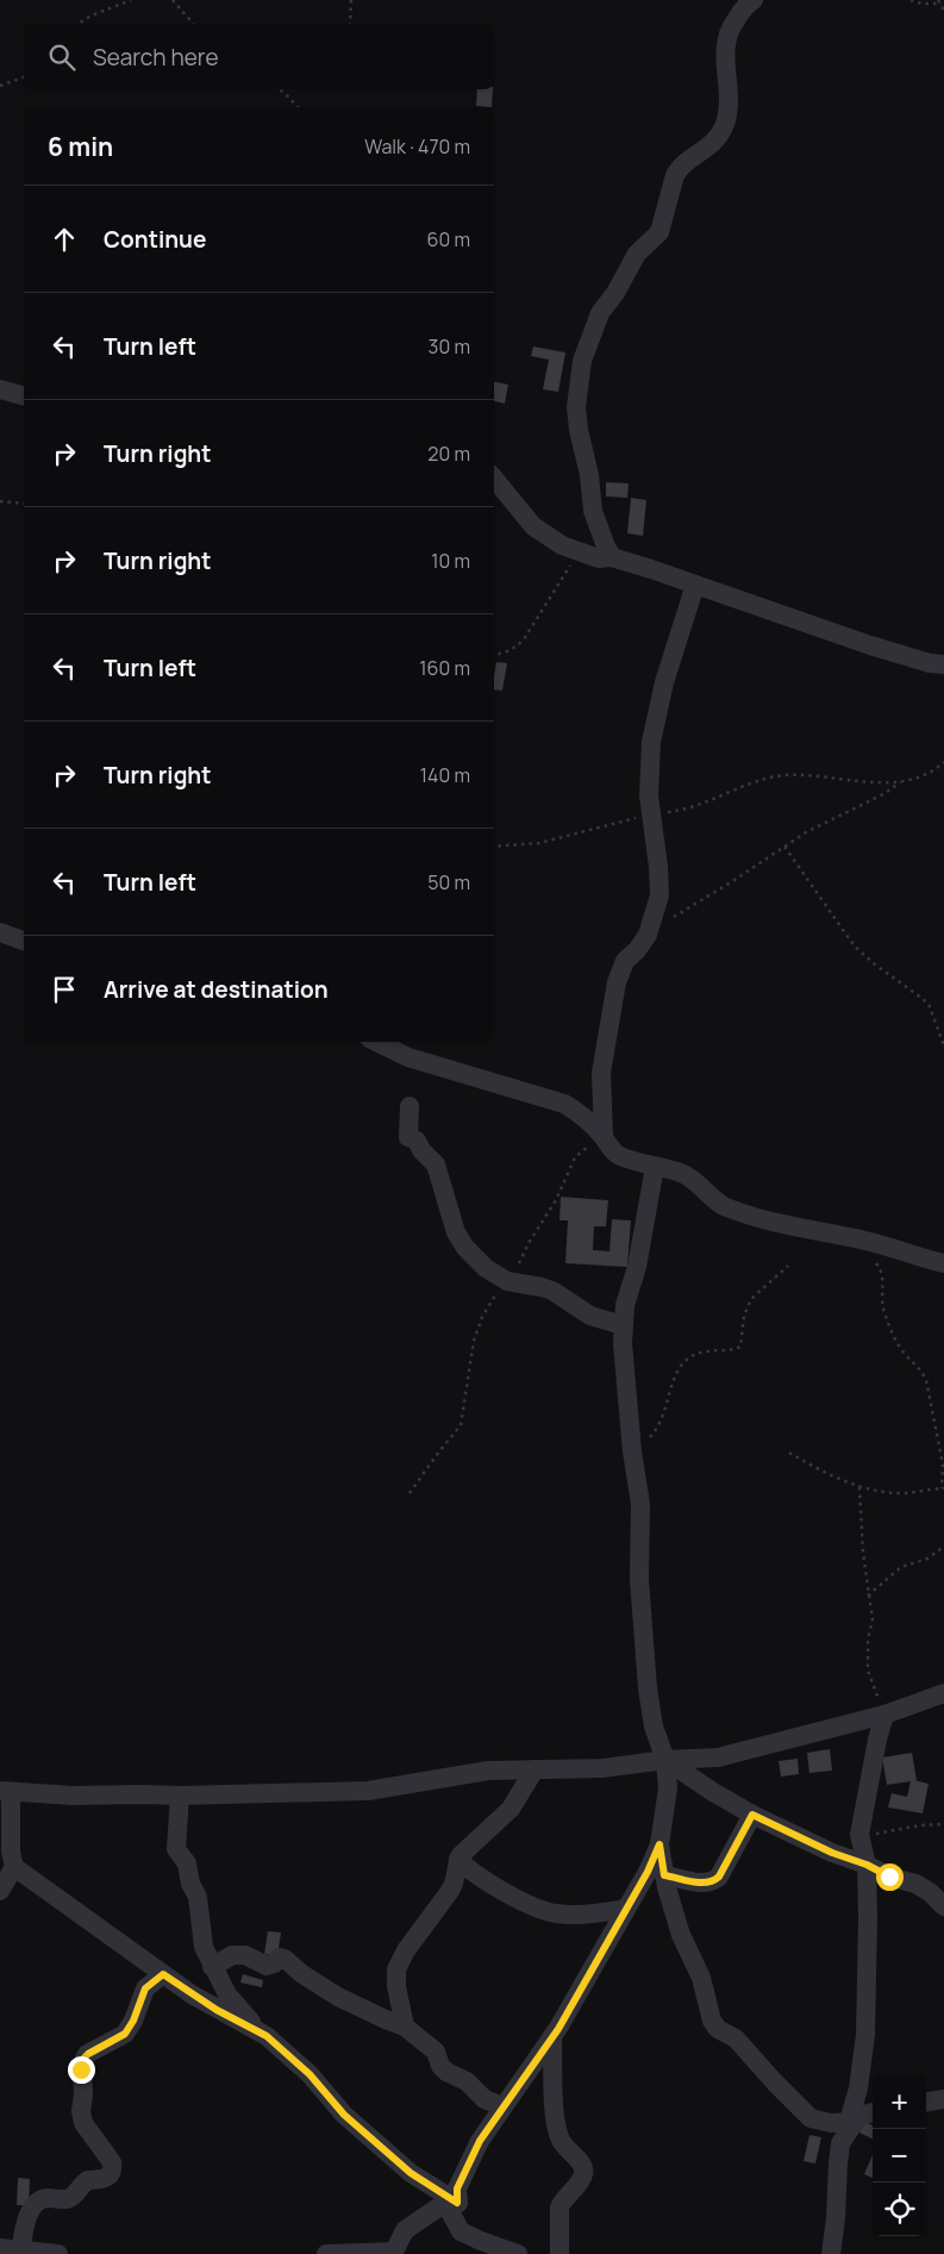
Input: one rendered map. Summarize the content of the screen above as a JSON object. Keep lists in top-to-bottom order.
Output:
{
  "page": {
    "search": "Search here",
    "heading": ["6 min", "Walk · 470 m"],
    "list": [
      ["Continue", "60 m"],
      ["Turn left", "30 m"],
      ["Turn right", "20 m"],
      ["Turn right", "10 m"],
      ["Turn left", "160 m"],
      ["Turn right", "140 m"],
      ["Turn left", "50 m"],
      "Arrive at destination"
    ],
    "map_buttons": ["+", "−"]
  }
}
